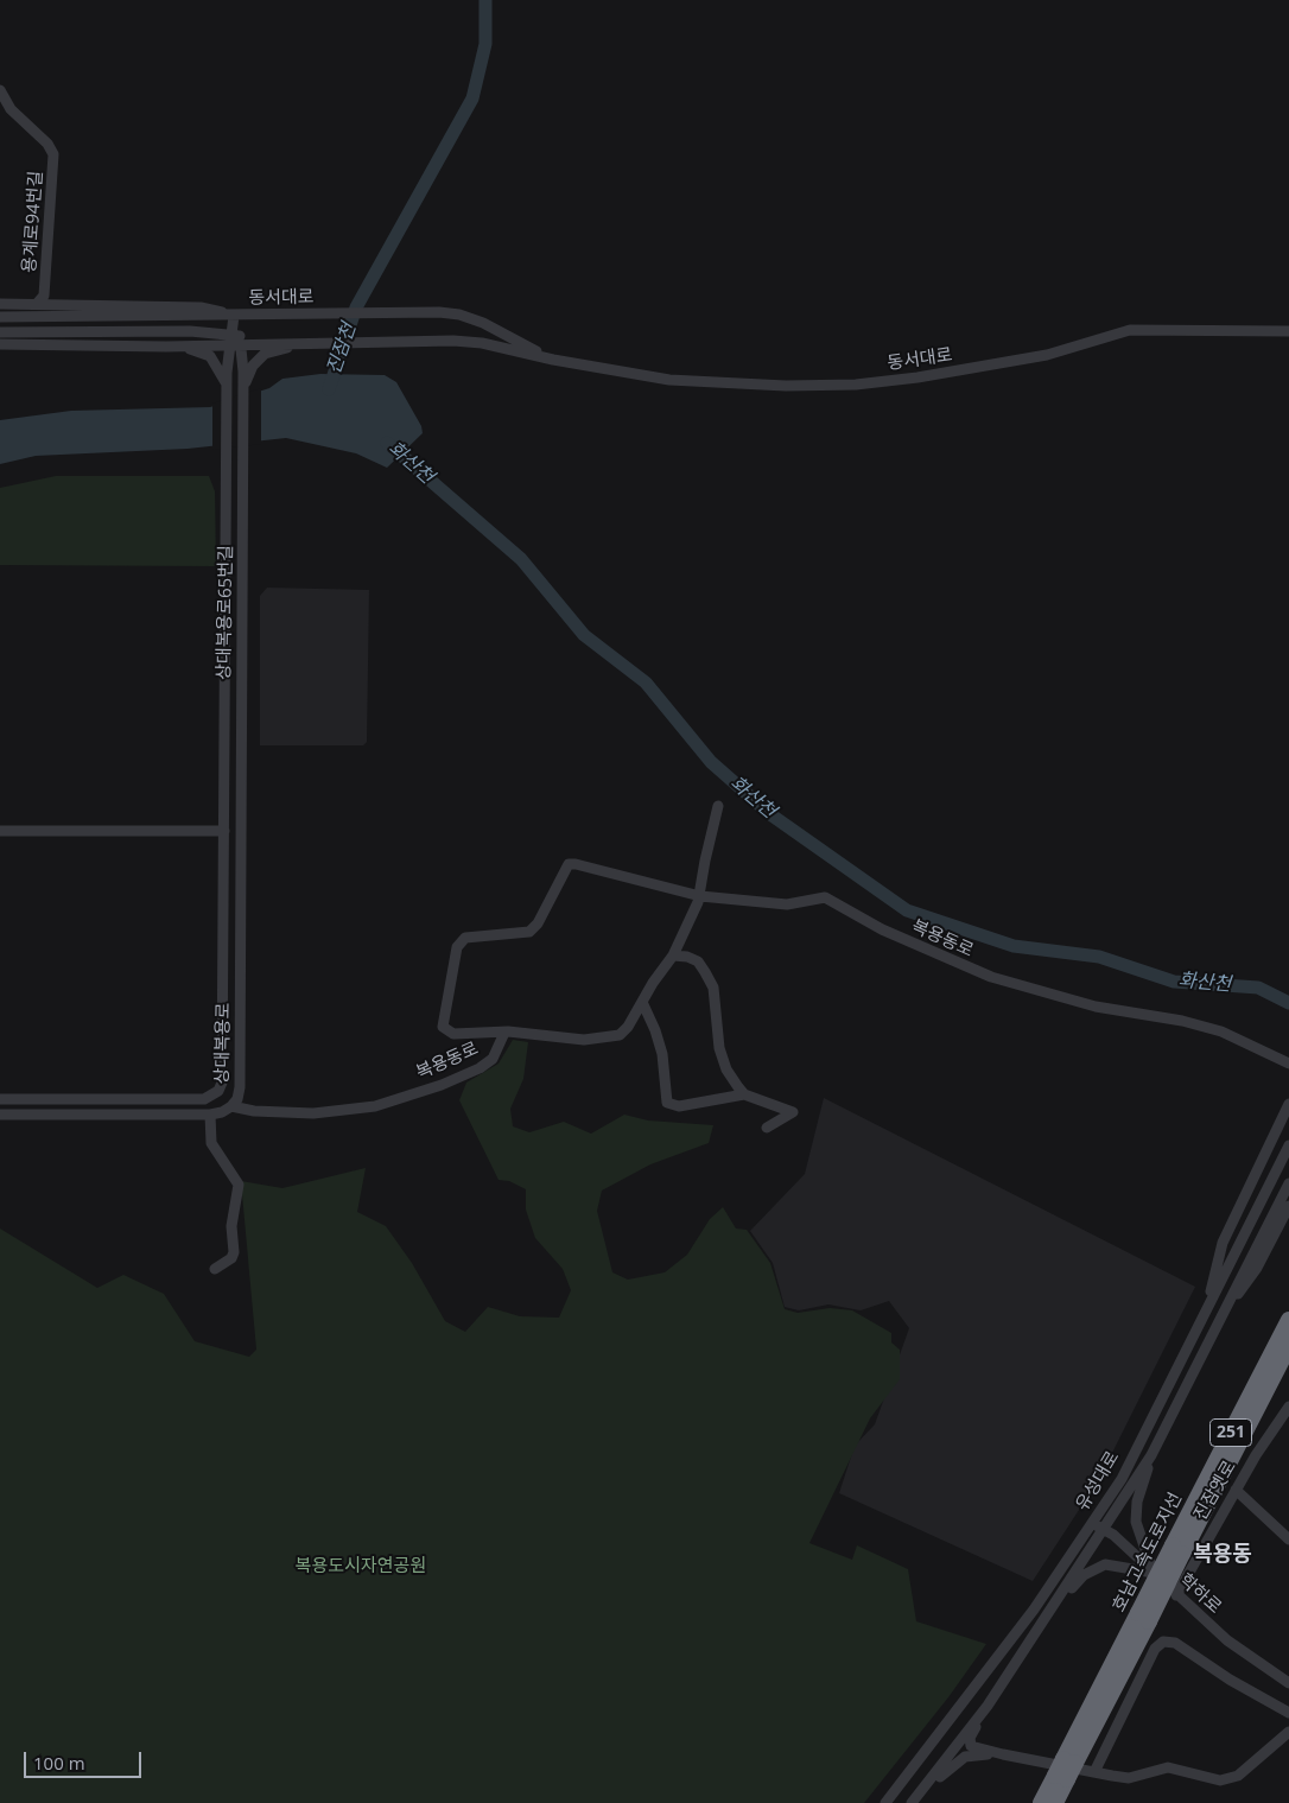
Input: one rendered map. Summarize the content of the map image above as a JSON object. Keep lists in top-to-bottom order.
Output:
{
  "streets": {
    "highway": ["251", "호남고속도로지선"],
    "street": [
      "용계로94번길",
      "동서대로",
      "상대복용로65번길",
      "복용동로",
      "상대복용로",
      "유성대로",
      "진잠옛로",
      "학하로"
    ]
  },
  "crossings": [
    ["동서대로", "상대복용로65번길"],
    ["상대복용로65번길", "상대복용로"],
    ["복용동로", "상대복용로"],
    ["유성대로", "학하로"],
    ["진잠옛로", "학하로"]
  ],
  "districts": ["복용동"],
  "water": ["진잠천", "화산천"],
  "parks": ["복용도시자연공원"],
  "scale_bar": "100 m"
}
